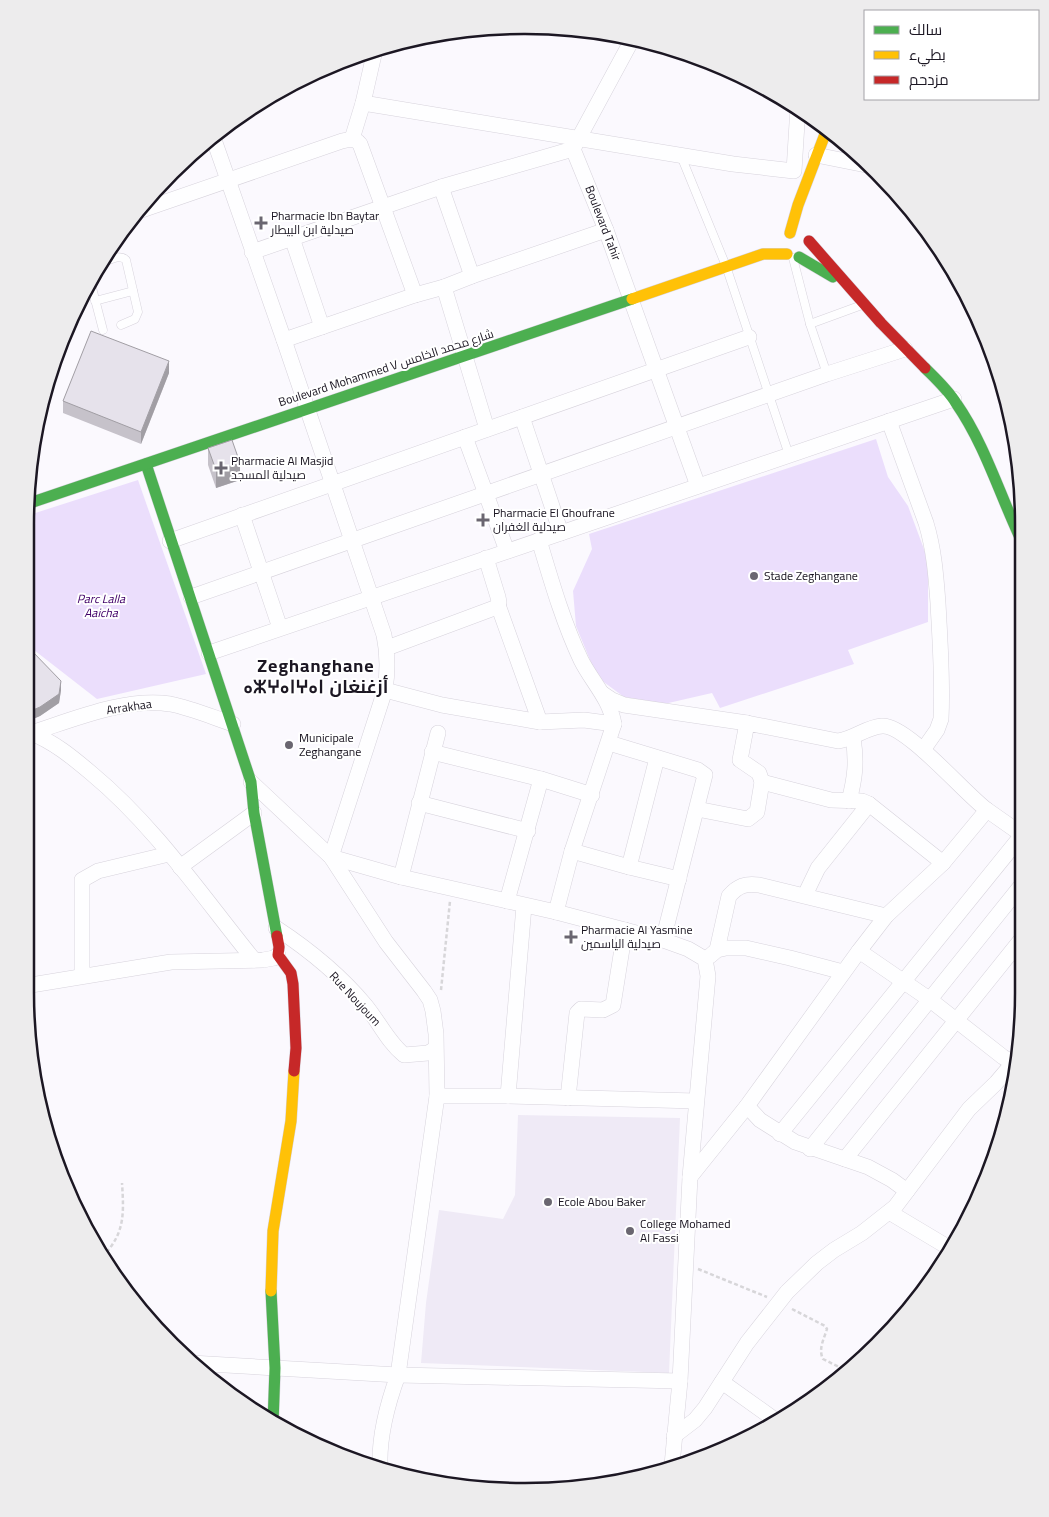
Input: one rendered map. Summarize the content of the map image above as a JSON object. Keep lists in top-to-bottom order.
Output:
{
  "streets": {
    "main road": ["Boulevard Mohammed V شارع محمد الخامس"],
    "street": ["Boulevard Tahir", "Arrakhaa", "Rue Noujoum"]
  },
  "crossings": [
    ["Boulevard Tahir", "Boulevard Mohammed V شارع محمد الخامس"]
  ],
  "districts": ["Zeghanghane ⴰⵣⵖⴰⵏⵖⴰⵏ أزغنغان"],
  "parks": ["Parc Lalla Aaicha"],
  "places": {
    "health": [
      "Pharmacie Ibn Baytar صيدلية ابن البيطار",
      "Pharmacie Al Masjid صيدلية المسجد",
      "Pharmacie El Ghoufrane صيدلية الغفران",
      "Pharmacie Al Yasmine صيدلية الياسمين"
    ],
    "other": [
      "Stade Zeghangane",
      "Municipale Zeghangane",
      "Ecole Abou Baker",
      "College Mohamed Al Fassi"
    ]
  },
  "legend": ["سالك", "بطيء", "مزدحم"]
}
